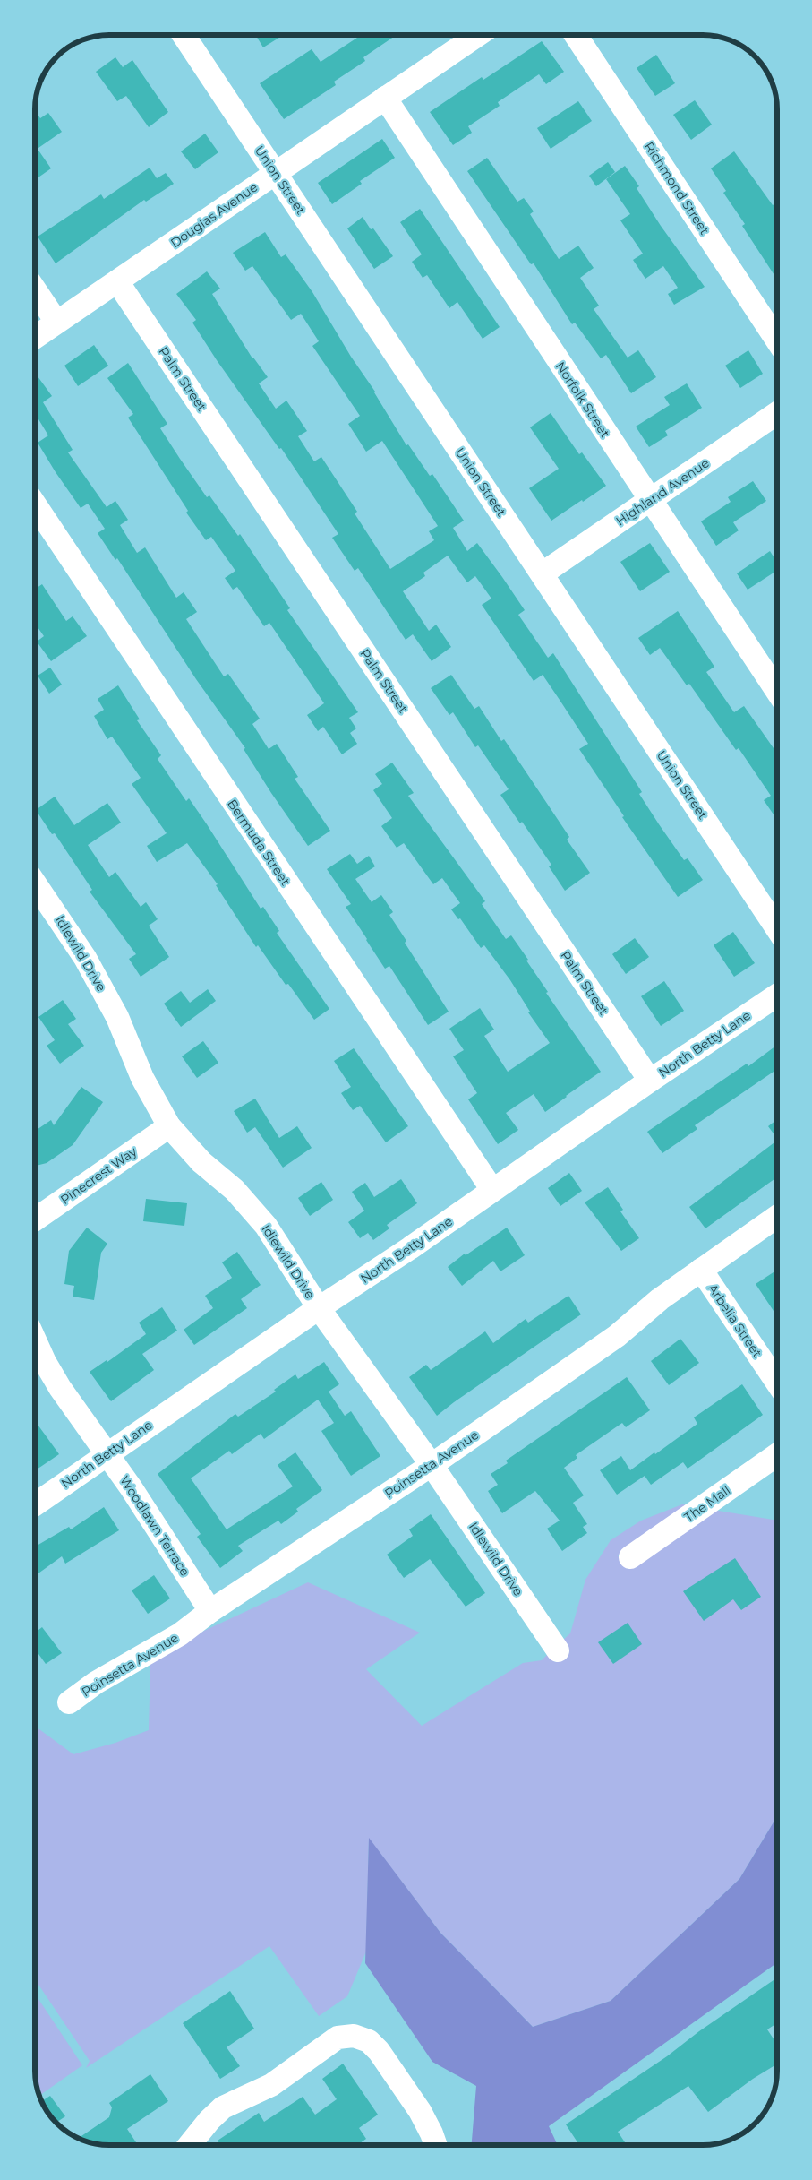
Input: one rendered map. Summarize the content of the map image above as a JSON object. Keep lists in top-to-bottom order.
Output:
{
  "streets": {
    "street": [
      "Union Street",
      "Richmond Street",
      "Douglas Avenue",
      "Palm Street",
      "Norfolk Street",
      "Highland Avenue",
      "Bermuda Street",
      "Idlewild Drive",
      "North Betty Lane",
      "Pinecrest Way",
      "Arbelia Street",
      "Poinsetta Avenue",
      "The Mall",
      "Woodlawn Terrace"
    ]
  },
  "crossings": [
    ["Union Street", "Douglas Avenue"],
    ["Union Street", "Highland Avenue"],
    ["Douglas Avenue", "Palm Street"],
    ["Douglas Avenue", "Norfolk Street"],
    ["Palm Street", "North Betty Lane"],
    ["Norfolk Street", "Highland Avenue"],
    ["Bermuda Street", "North Betty Lane"],
    ["Idlewild Drive", "North Betty Lane"],
    ["Idlewild Drive", "Pinecrest Way"],
    ["Idlewild Drive", "Poinsetta Avenue"],
    ["North Betty Lane", "Woodlawn Terrace"],
    ["Arbelia Street", "Poinsetta Avenue"],
    ["Poinsetta Avenue", "Woodlawn Terrace"]
  ]
}
